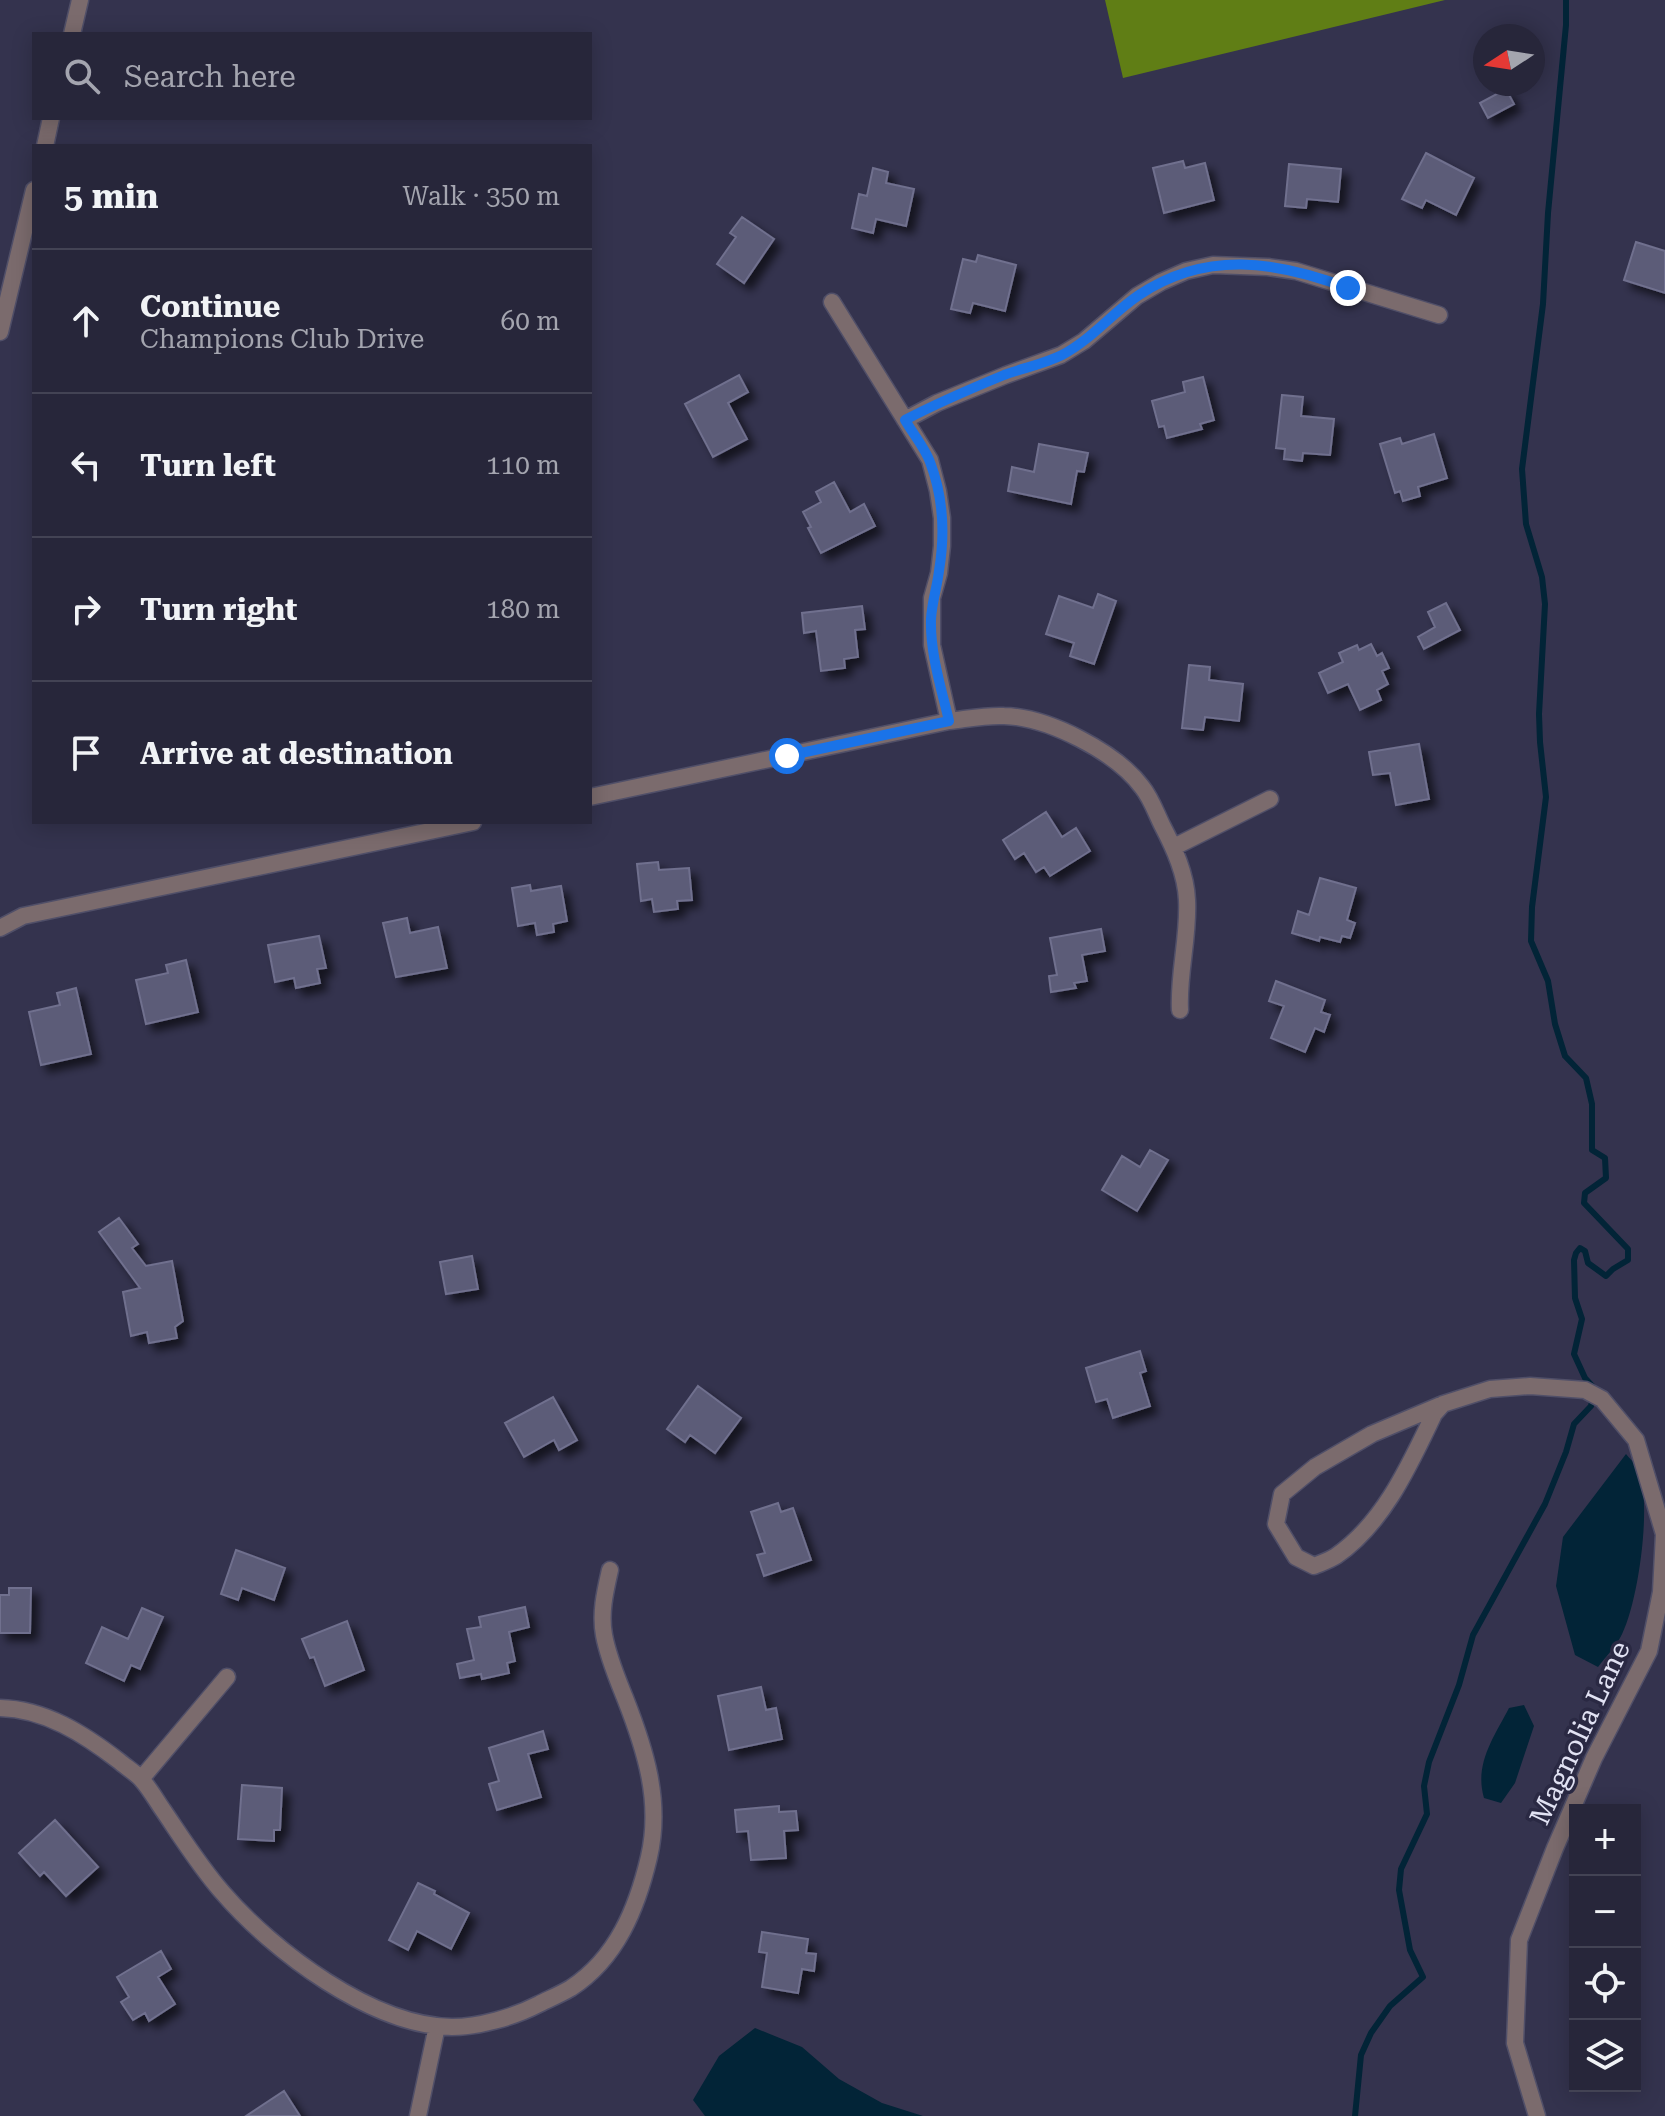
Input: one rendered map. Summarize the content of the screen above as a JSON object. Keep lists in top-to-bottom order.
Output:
{
  "streets": {
    "street": ["Magnolia Lane"]
  },
  "north": "left",
  "page": {
    "search": "Search here",
    "heading": ["5 min", "Walk · 350 m"],
    "list": [
      ["Continue", "Champions Club Drive", "60 m"],
      ["Turn left", "110 m"],
      ["Turn right", "180 m"],
      "Arrive at destination"
    ],
    "map_buttons": ["+", "−"]
  }
}
